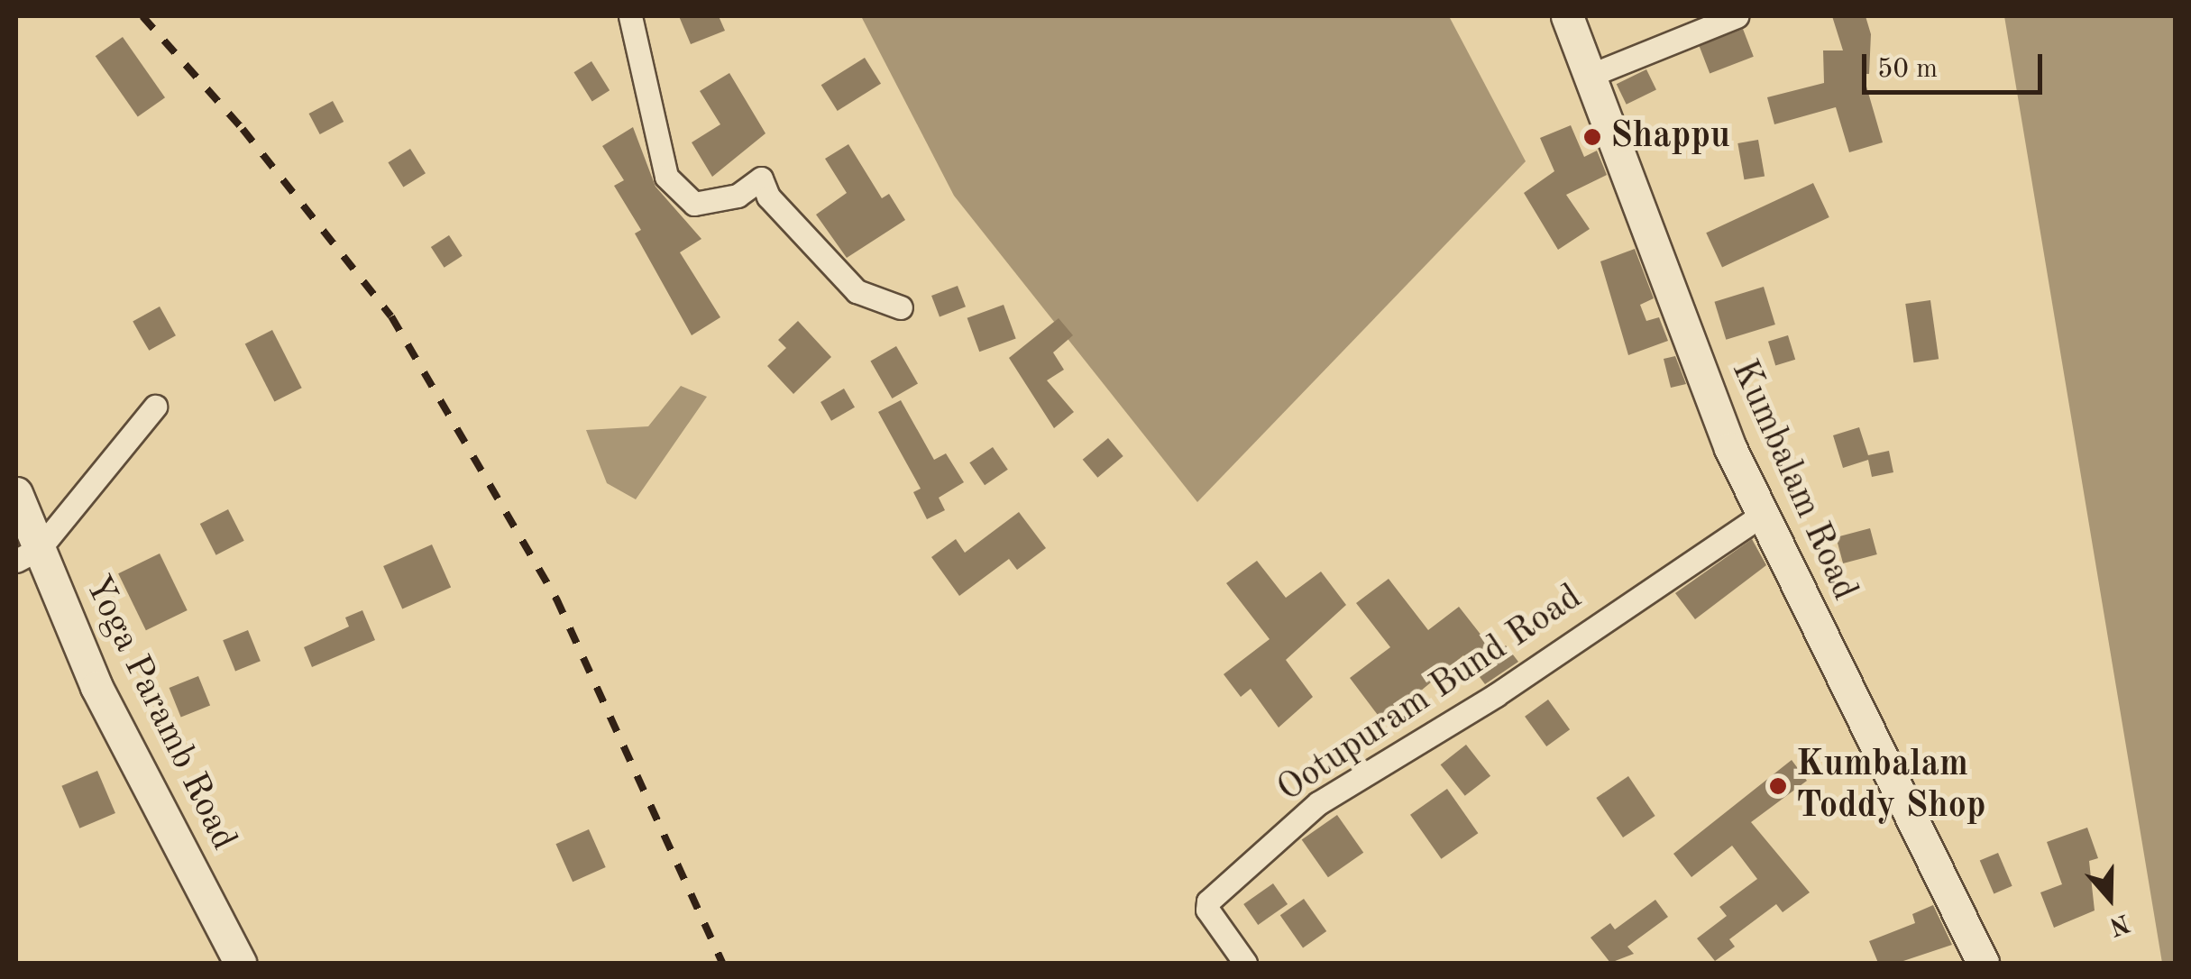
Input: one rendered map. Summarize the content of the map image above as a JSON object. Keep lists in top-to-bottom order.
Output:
{
  "streets": {
    "main road": ["Kumbalam Road", "Yoga Paramb Road"],
    "street": ["Ootupuram Bund Road"]
  },
  "crossings": [
    ["Kumbalam Road", "Ootupuram Bund Road"]
  ],
  "places": ["Shappu", "Kumbalam Toddy Shop"],
  "scale_bar": "50 m",
  "north": "bottom"
}
